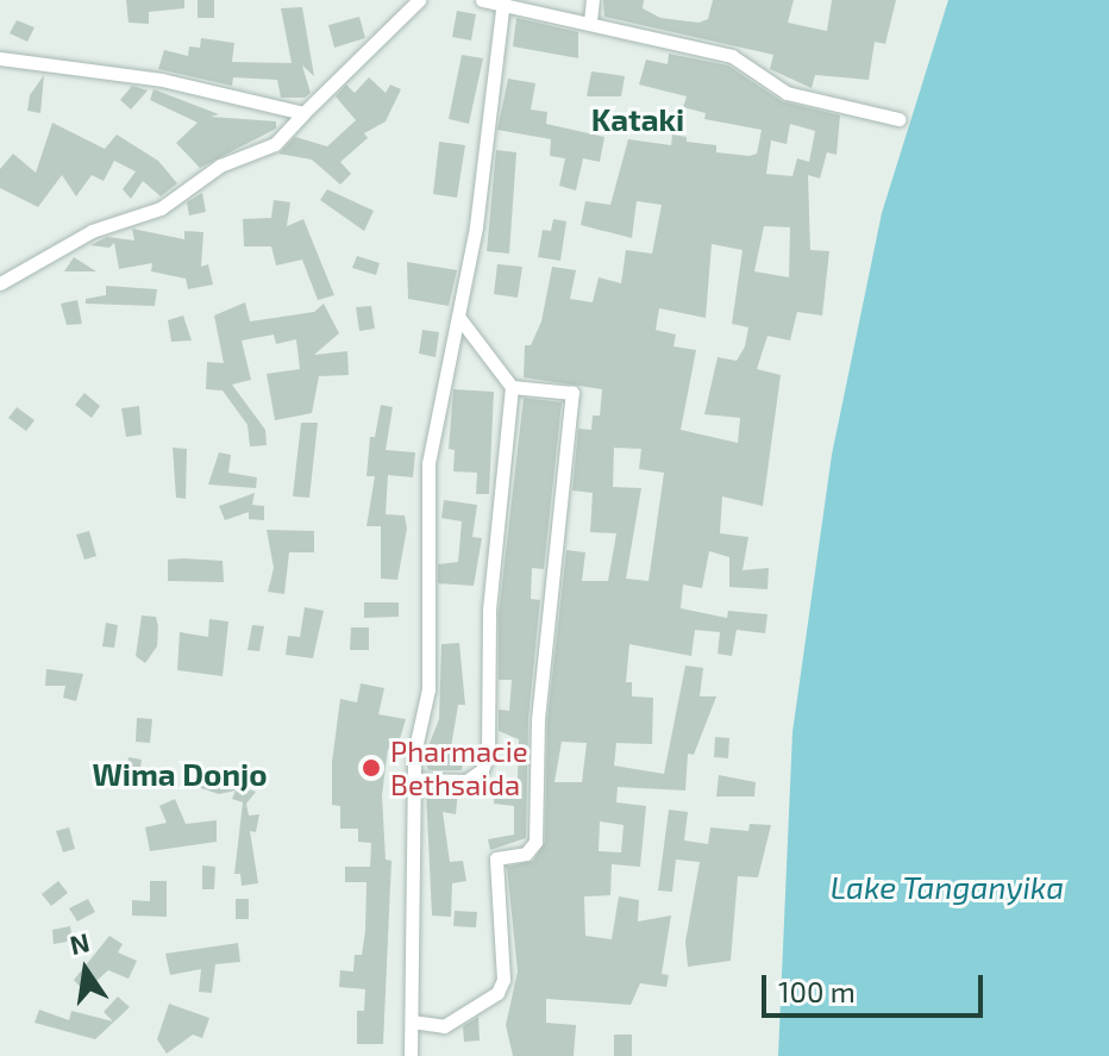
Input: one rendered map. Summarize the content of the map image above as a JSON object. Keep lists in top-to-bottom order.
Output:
{
  "districts": ["Kataki", "Wima Donjo"],
  "water": ["Lake Tanganyika"],
  "places": ["Pharmacie Bethsaida"],
  "scale_bar": "100 m",
  "north": "top"
}
